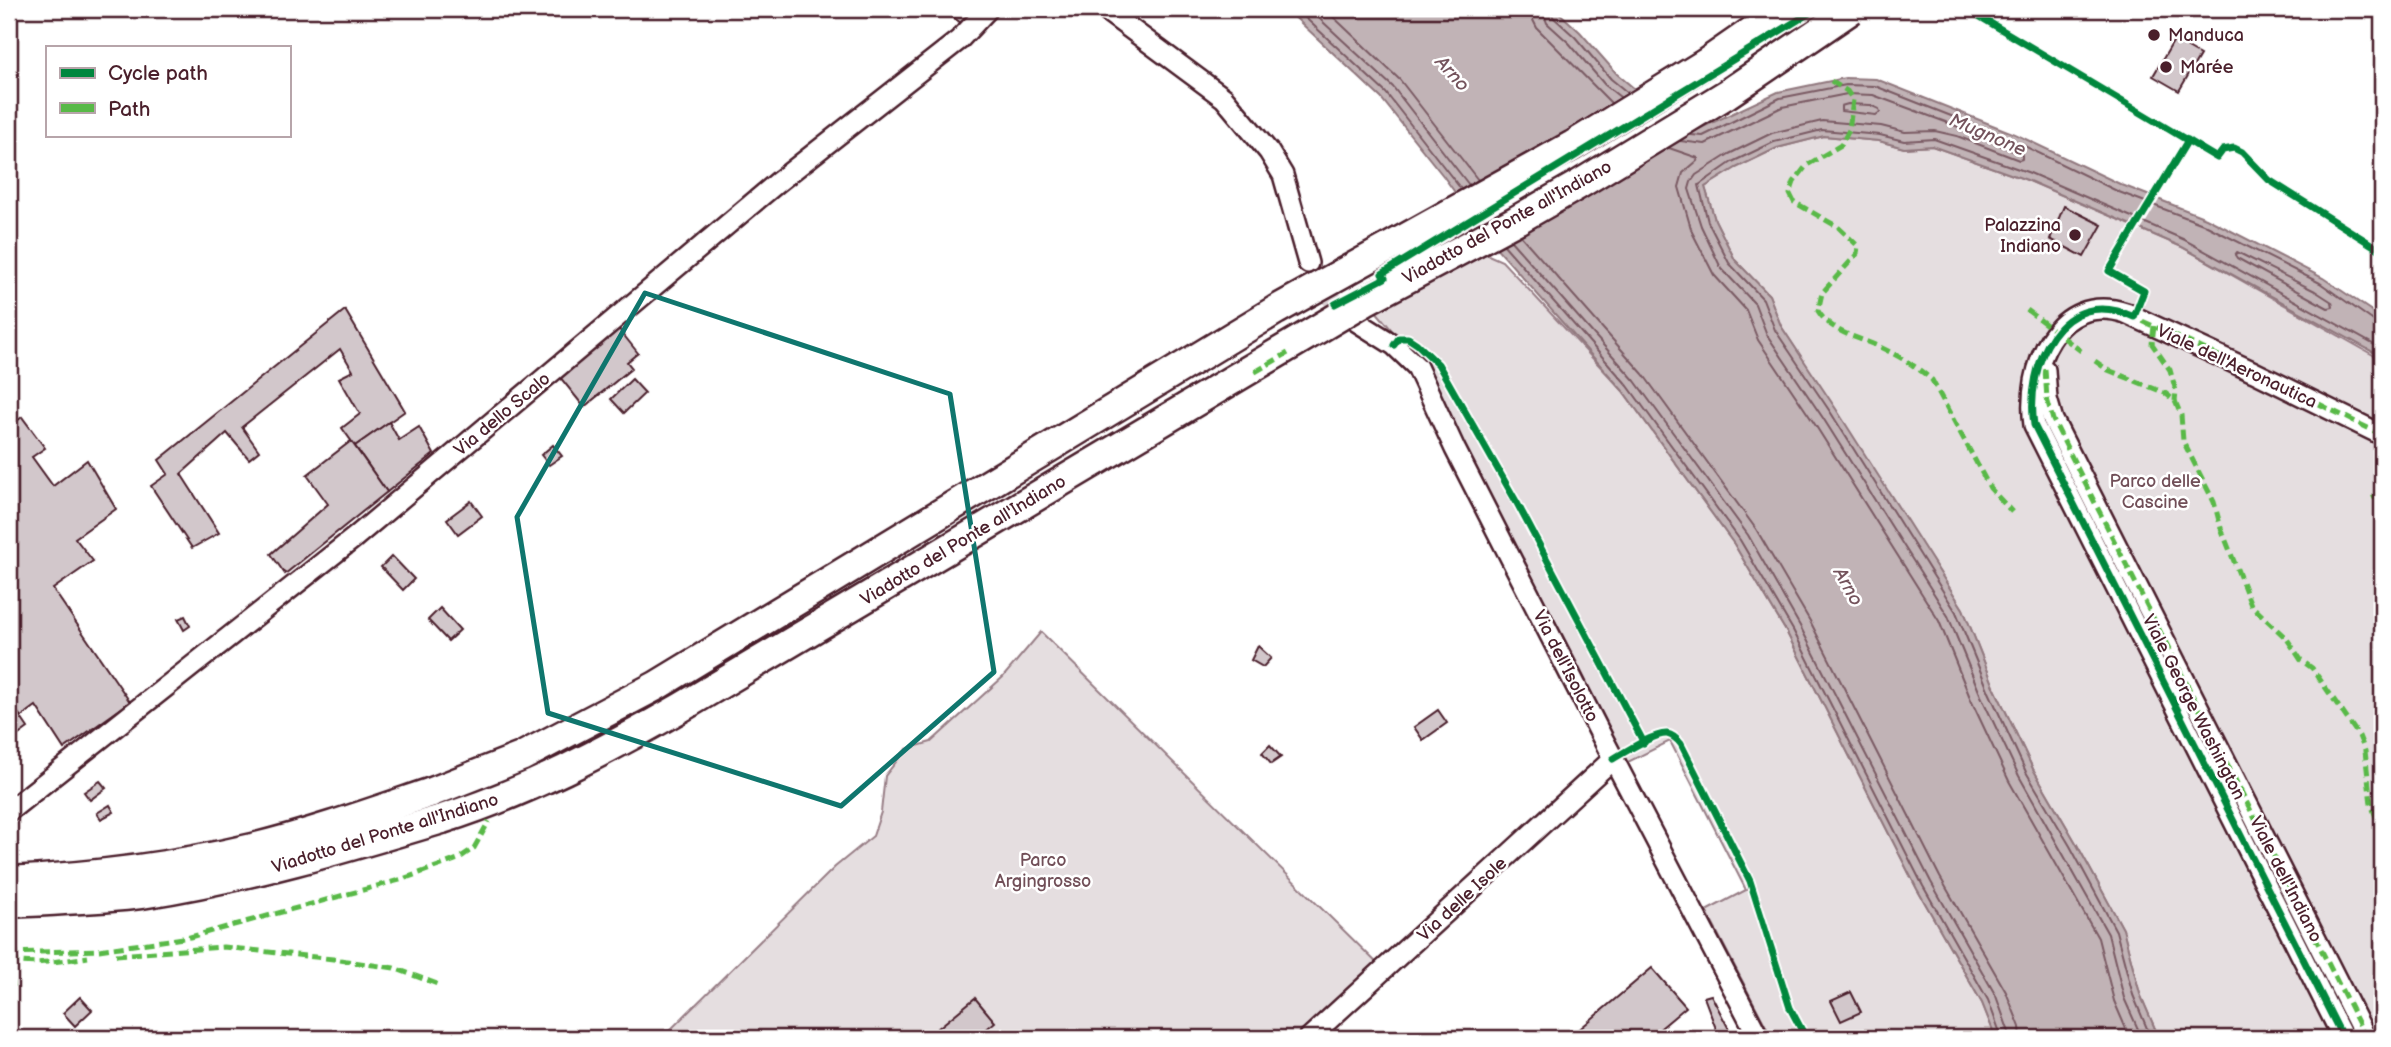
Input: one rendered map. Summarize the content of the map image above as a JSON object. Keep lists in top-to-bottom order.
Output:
{
  "streets": {
    "highway": ["Viadotto del Ponte all'Indiano"],
    "street": [
      "Viale dell'Aeronautica",
      "Via dello Scalo",
      "Via dell'Isolotto",
      "Viale George Washington",
      "Viale dell'Indiano",
      "Via delle Isole"
    ]
  },
  "crossings": [
    ["Viale dell'Aeronautica", "Viale George Washington"],
    ["Viale dell'Aeronautica", "Viale dell'Indiano"],
    ["Via dell'Isolotto", "Via delle Isole"],
    ["Viale George Washington", "Viale dell'Indiano"]
  ],
  "water": ["Arno", "Mugnone"],
  "parks": ["Parco delle Cascine", "Parco Argingrosso"],
  "places": ["Manduca", "Marée", "Palazzina Indiano"],
  "legend": ["Cycle path", "Path"]
}
